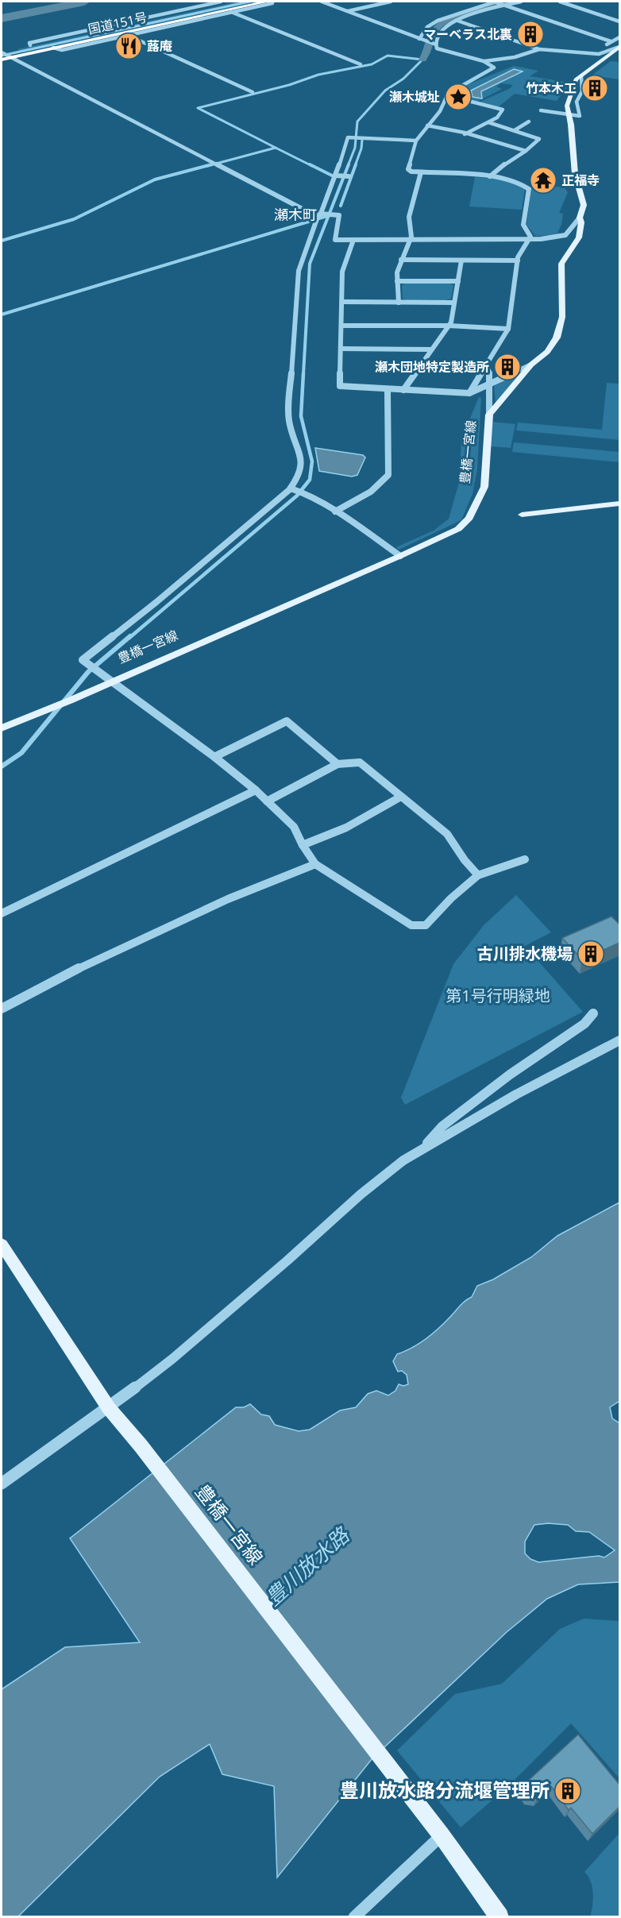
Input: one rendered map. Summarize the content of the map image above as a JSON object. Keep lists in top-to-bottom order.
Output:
{
  "streets": {
    "highway": ["国道151号"],
    "main road": ["豊橋一宮線"]
  },
  "districts": ["瀬木町"],
  "water": ["豊川放水路"],
  "parks": ["第1号行明緑地"],
  "places": {
    "building": [
      "マーベラス北裏",
      "竹本木工",
      "瀬木団地特定製造所",
      "古川排水機場",
      "豊川放水路分流堰管理所"
    ],
    "restaurant": ["蕗庵"],
    "place": ["瀬木城址"],
    "temple": ["正福寺"]
  }
}
